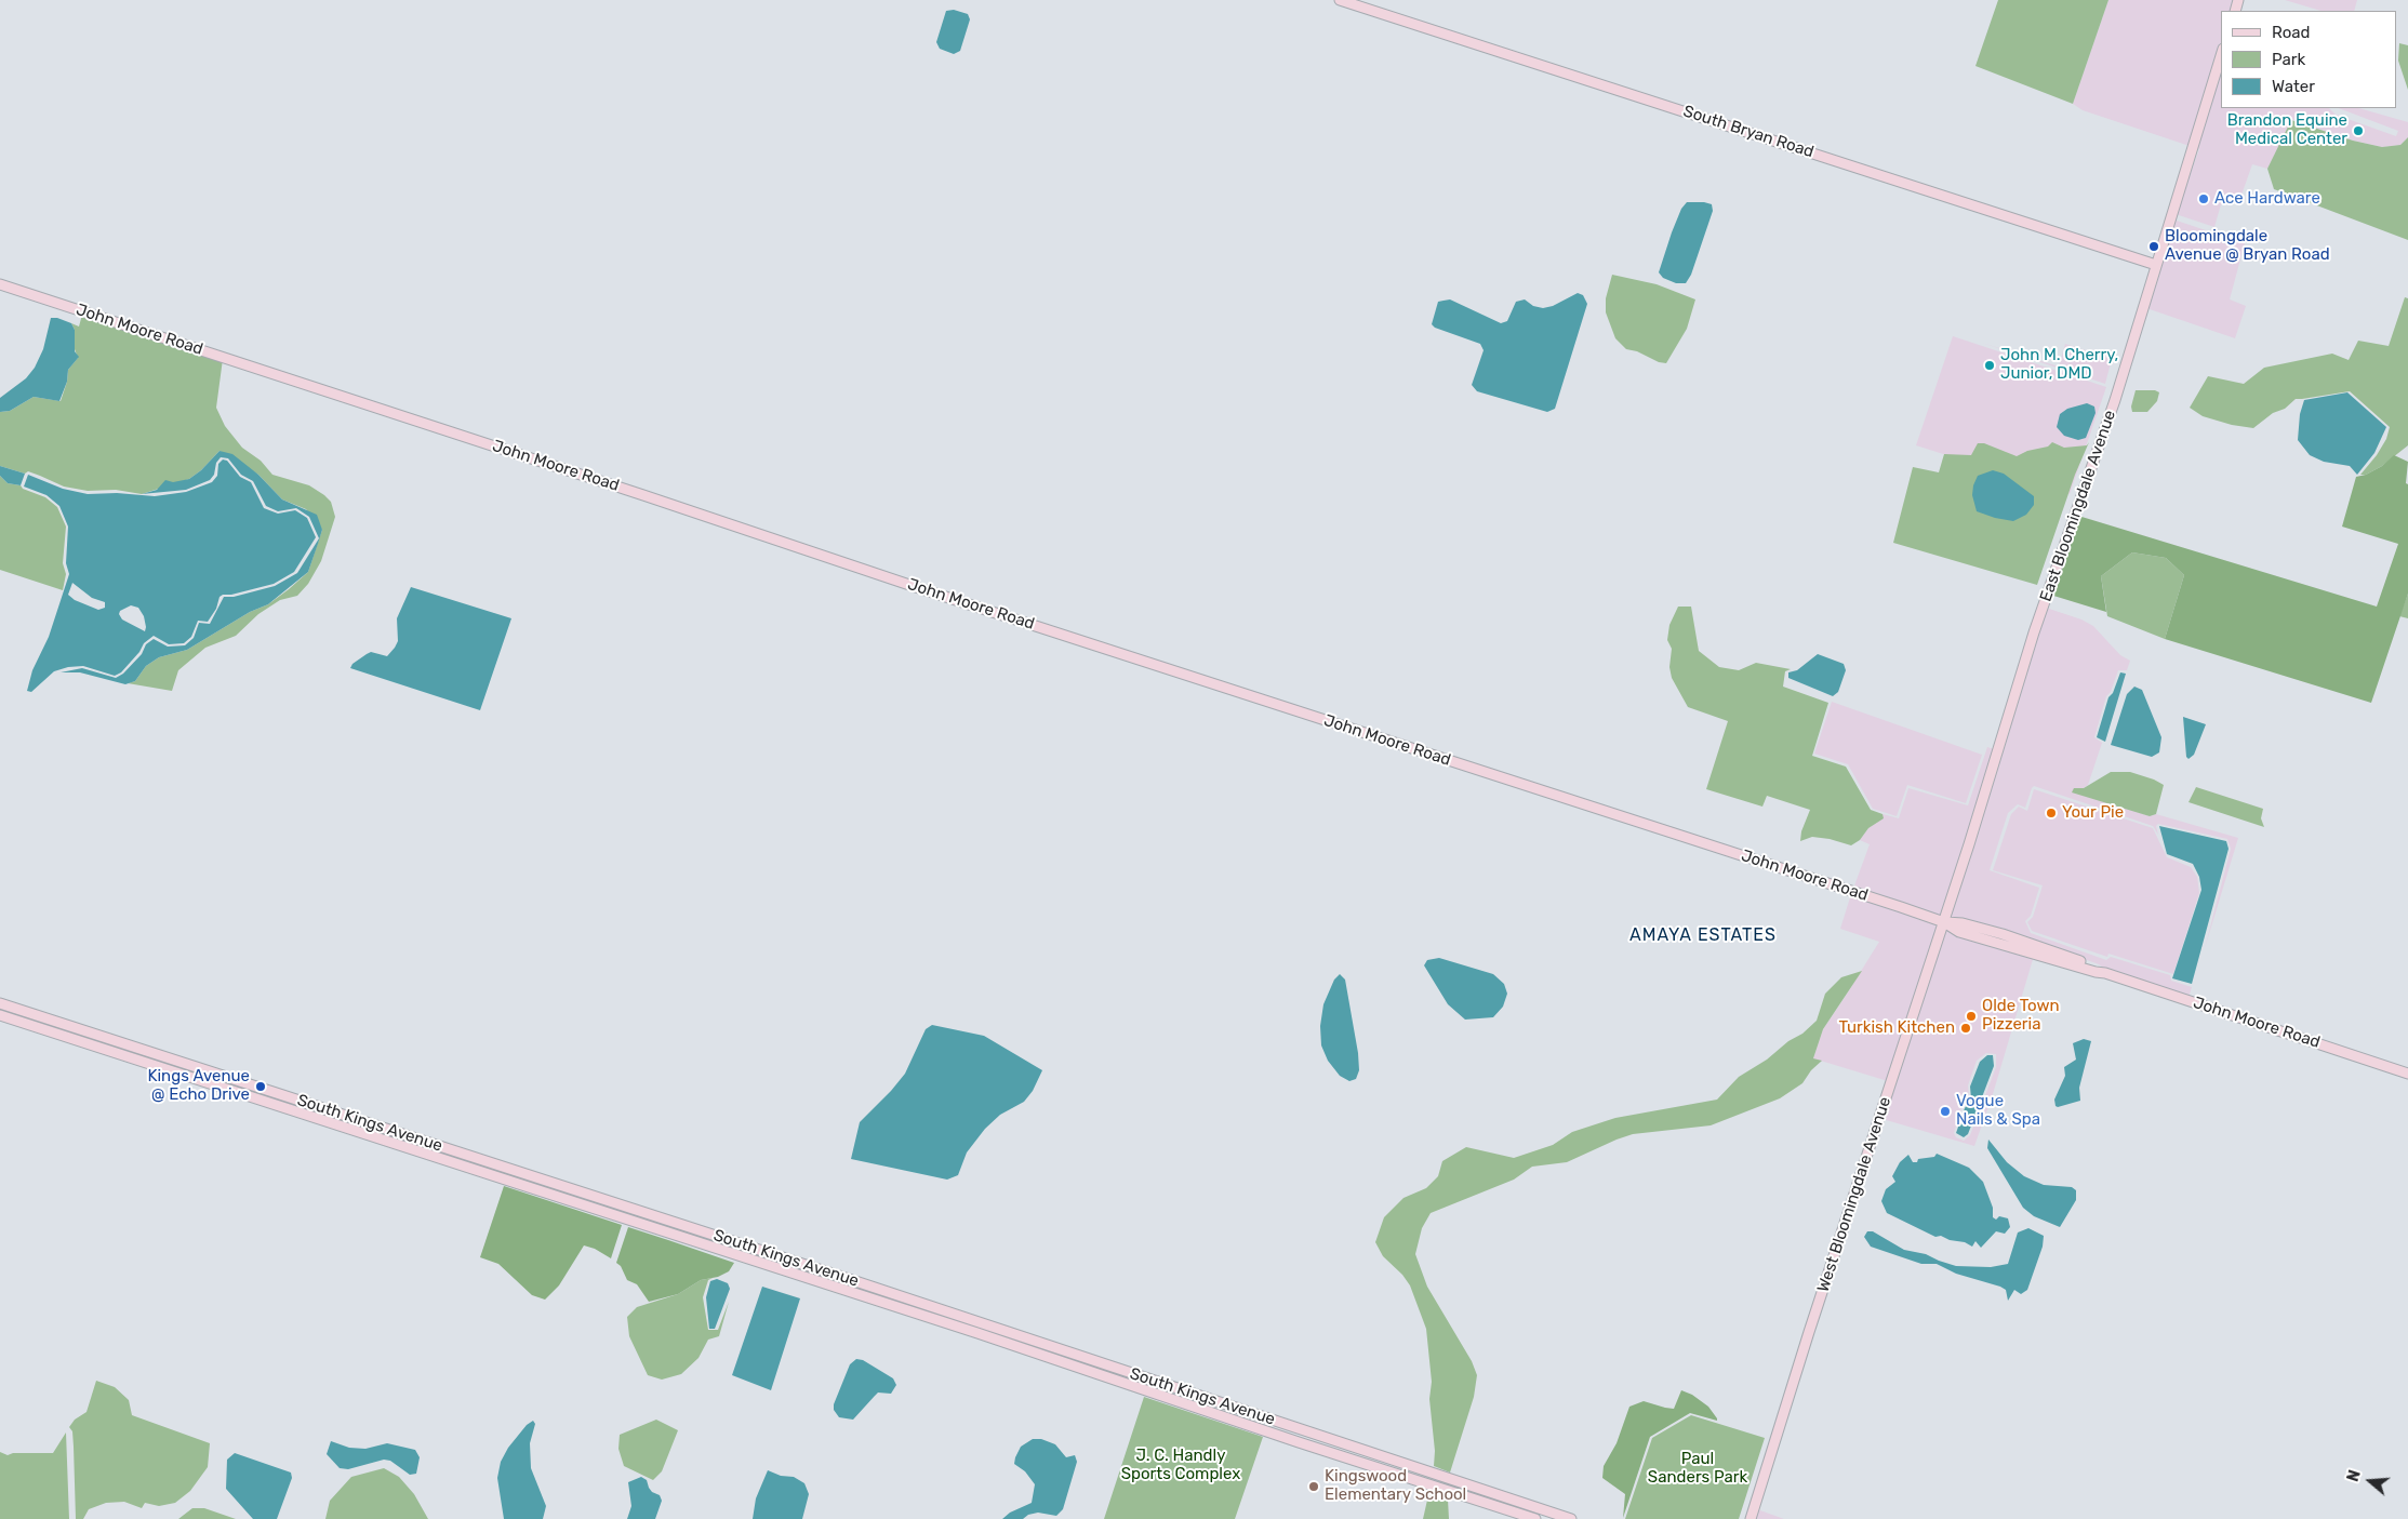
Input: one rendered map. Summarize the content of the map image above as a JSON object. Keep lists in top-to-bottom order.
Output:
{
  "streets": {
    "main road": [
      "South Bryan Road",
      "John Moore Road",
      "East Bloomingdale Avenue",
      "South Kings Avenue",
      "West Bloomingdale Avenue"
    ]
  },
  "crossings": [
    ["South Bryan Road", "East Bloomingdale Avenue"],
    ["John Moore Road", "West Bloomingdale Avenue"],
    ["East Bloomingdale Avenue", "West Bloomingdale Avenue"]
  ],
  "districts": ["AMAYA ESTATES"],
  "parks": ["J. C. Handly Sports Complex", "Paul Sanders Park"],
  "places": [
    "Brandon Equine Medical Center",
    "Ace Hardware",
    "Bloomingdale Avenue @ Bryan Road",
    "John M. Cherry, Junior, DMD",
    "Your Pie",
    "Olde Town Pizzeria",
    "Turkish Kitchen",
    "Kings Avenue @ Echo Drive",
    "Vogue Nails & Spa",
    "Kingswood Elementary School"
  ],
  "legend": ["Road", "Park", "Water"],
  "north": "left"
}
